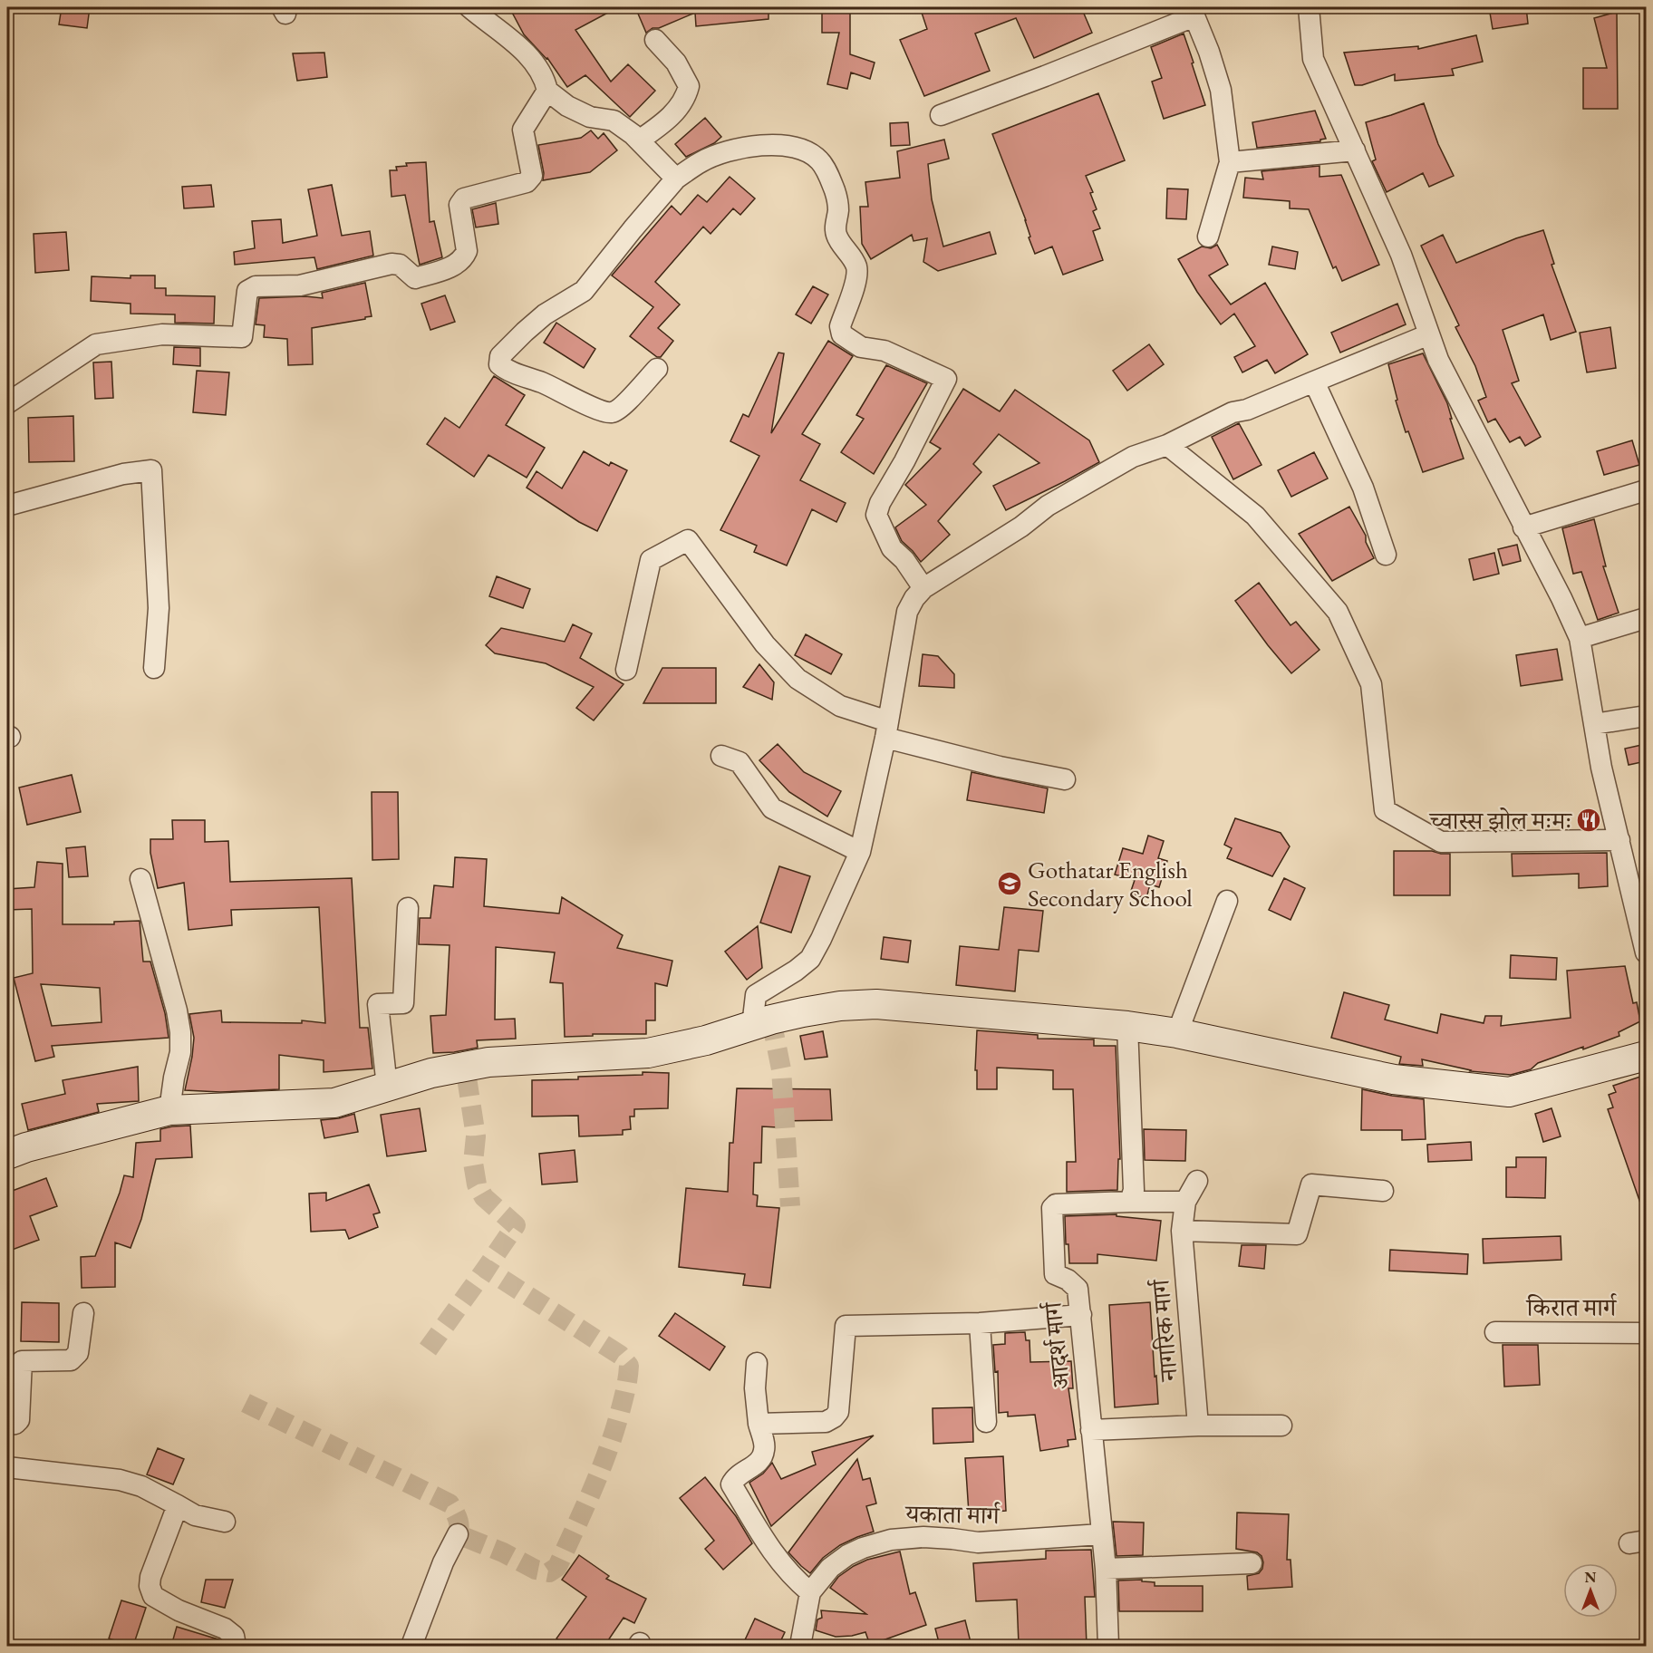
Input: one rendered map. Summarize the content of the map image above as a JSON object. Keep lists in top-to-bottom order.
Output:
{
  "streets": {
    "street": [
      "किरात मार्ग",
      "नागरिक मार्ग",
      "आदर्श मार्ग",
      "यकाता मार्ग"
    ]
  },
  "crossings": [
    ["आदर्श मार्ग", "यकाता मार्ग"]
  ],
  "places": {
    "restaurant": ["च्वास्स झोल मःमः"],
    "school or university": ["Gothatar English Secondary School"]
  },
  "north": "top"
}
